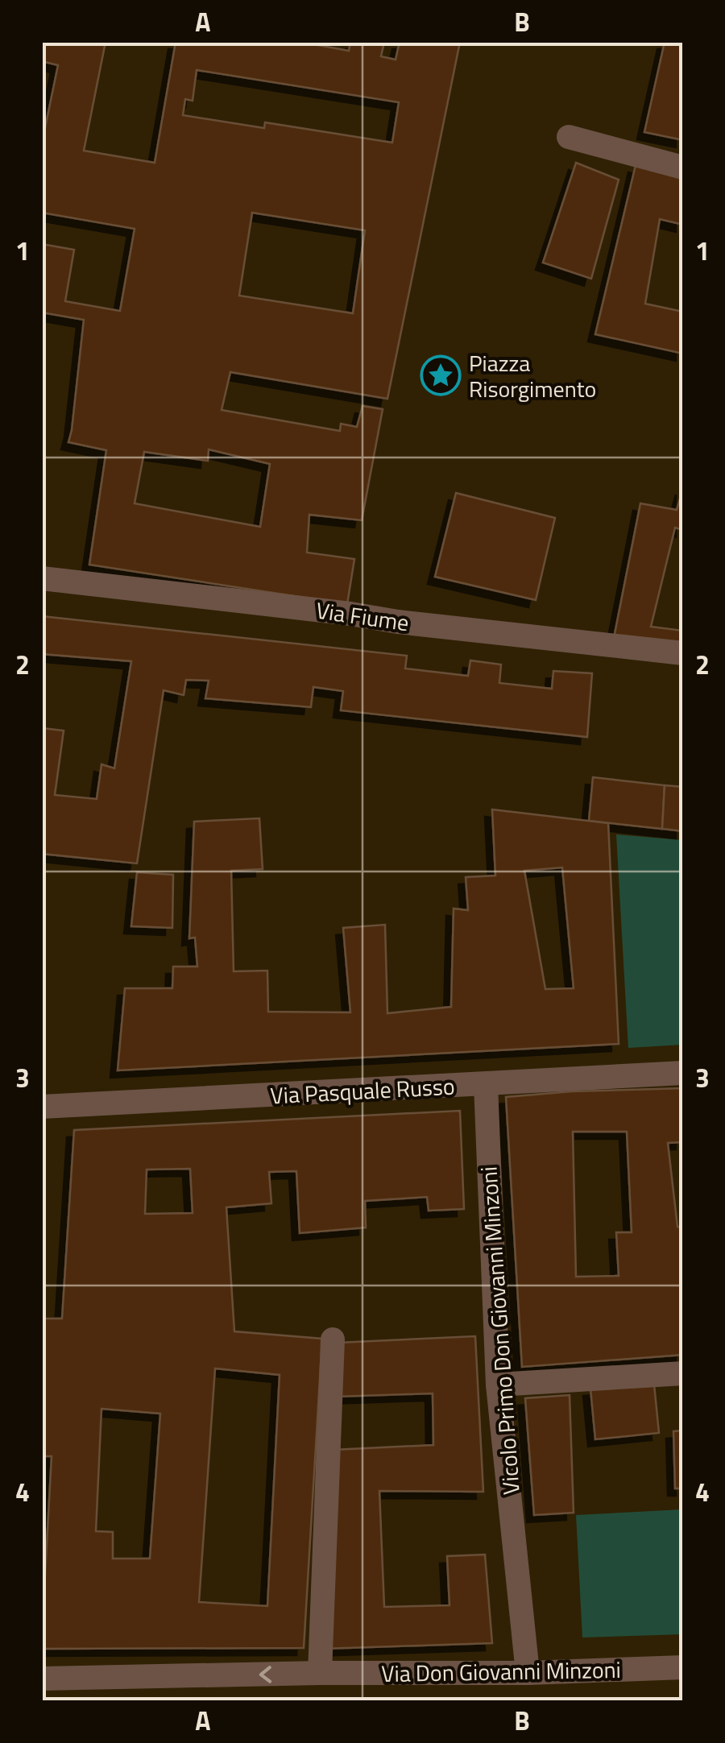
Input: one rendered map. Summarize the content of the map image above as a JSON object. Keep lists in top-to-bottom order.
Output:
{
  "streets": {
    "street": [
      "Via Fiume",
      "Via Pasquale Russo",
      "Vicolo Primo Don Giovanni Minzoni",
      "Via Don Giovanni Minzoni"
    ]
  },
  "crossings": [
    ["Via Pasquale Russo", "Vicolo Primo Don Giovanni Minzoni"],
    ["Vicolo Primo Don Giovanni Minzoni", "Via Don Giovanni Minzoni"]
  ],
  "one_way": ["Via Don Giovanni Minzoni"],
  "places": {
    "place": ["Piazza Risorgimento"]
  },
  "grid": {
    "columns": ["A", "B"],
    "rows": [
      "1",
      "2",
      "3",
      "4"
    ]
  }
}
